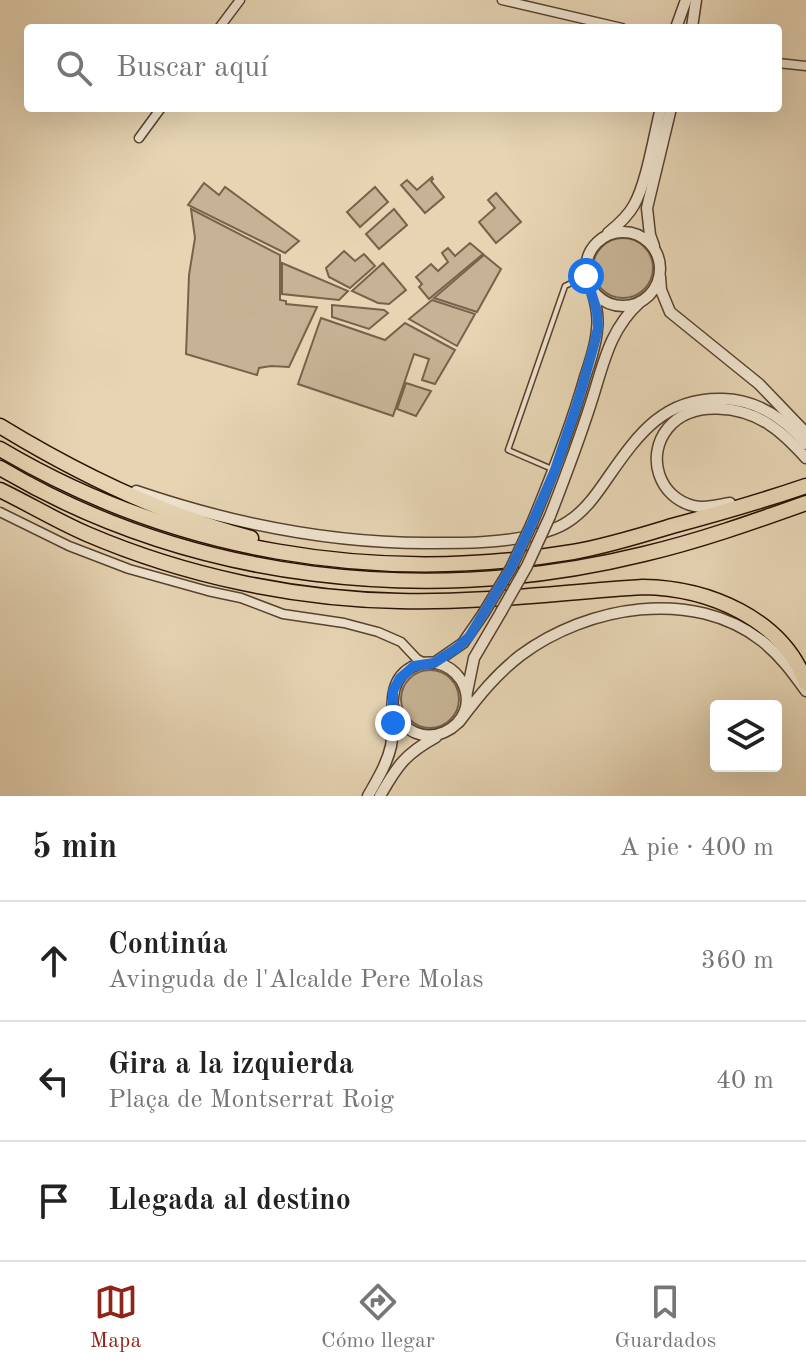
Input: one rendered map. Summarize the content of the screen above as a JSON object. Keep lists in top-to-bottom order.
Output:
{
  "page": {
    "search": "Buscar aquí",
    "heading": ["5 min", "A pie · 400 m"],
    "list": [
      ["Continúa", "Avinguda de l'Alcalde Pere Molas", "360 m"],
      ["Gira a la izquierda", "Plaça de Montserrat Roig", "40 m"],
      "Llegada al destino"
    ],
    "nav": ["Mapa", "Cómo llegar", "Guardados"]
  }
}
